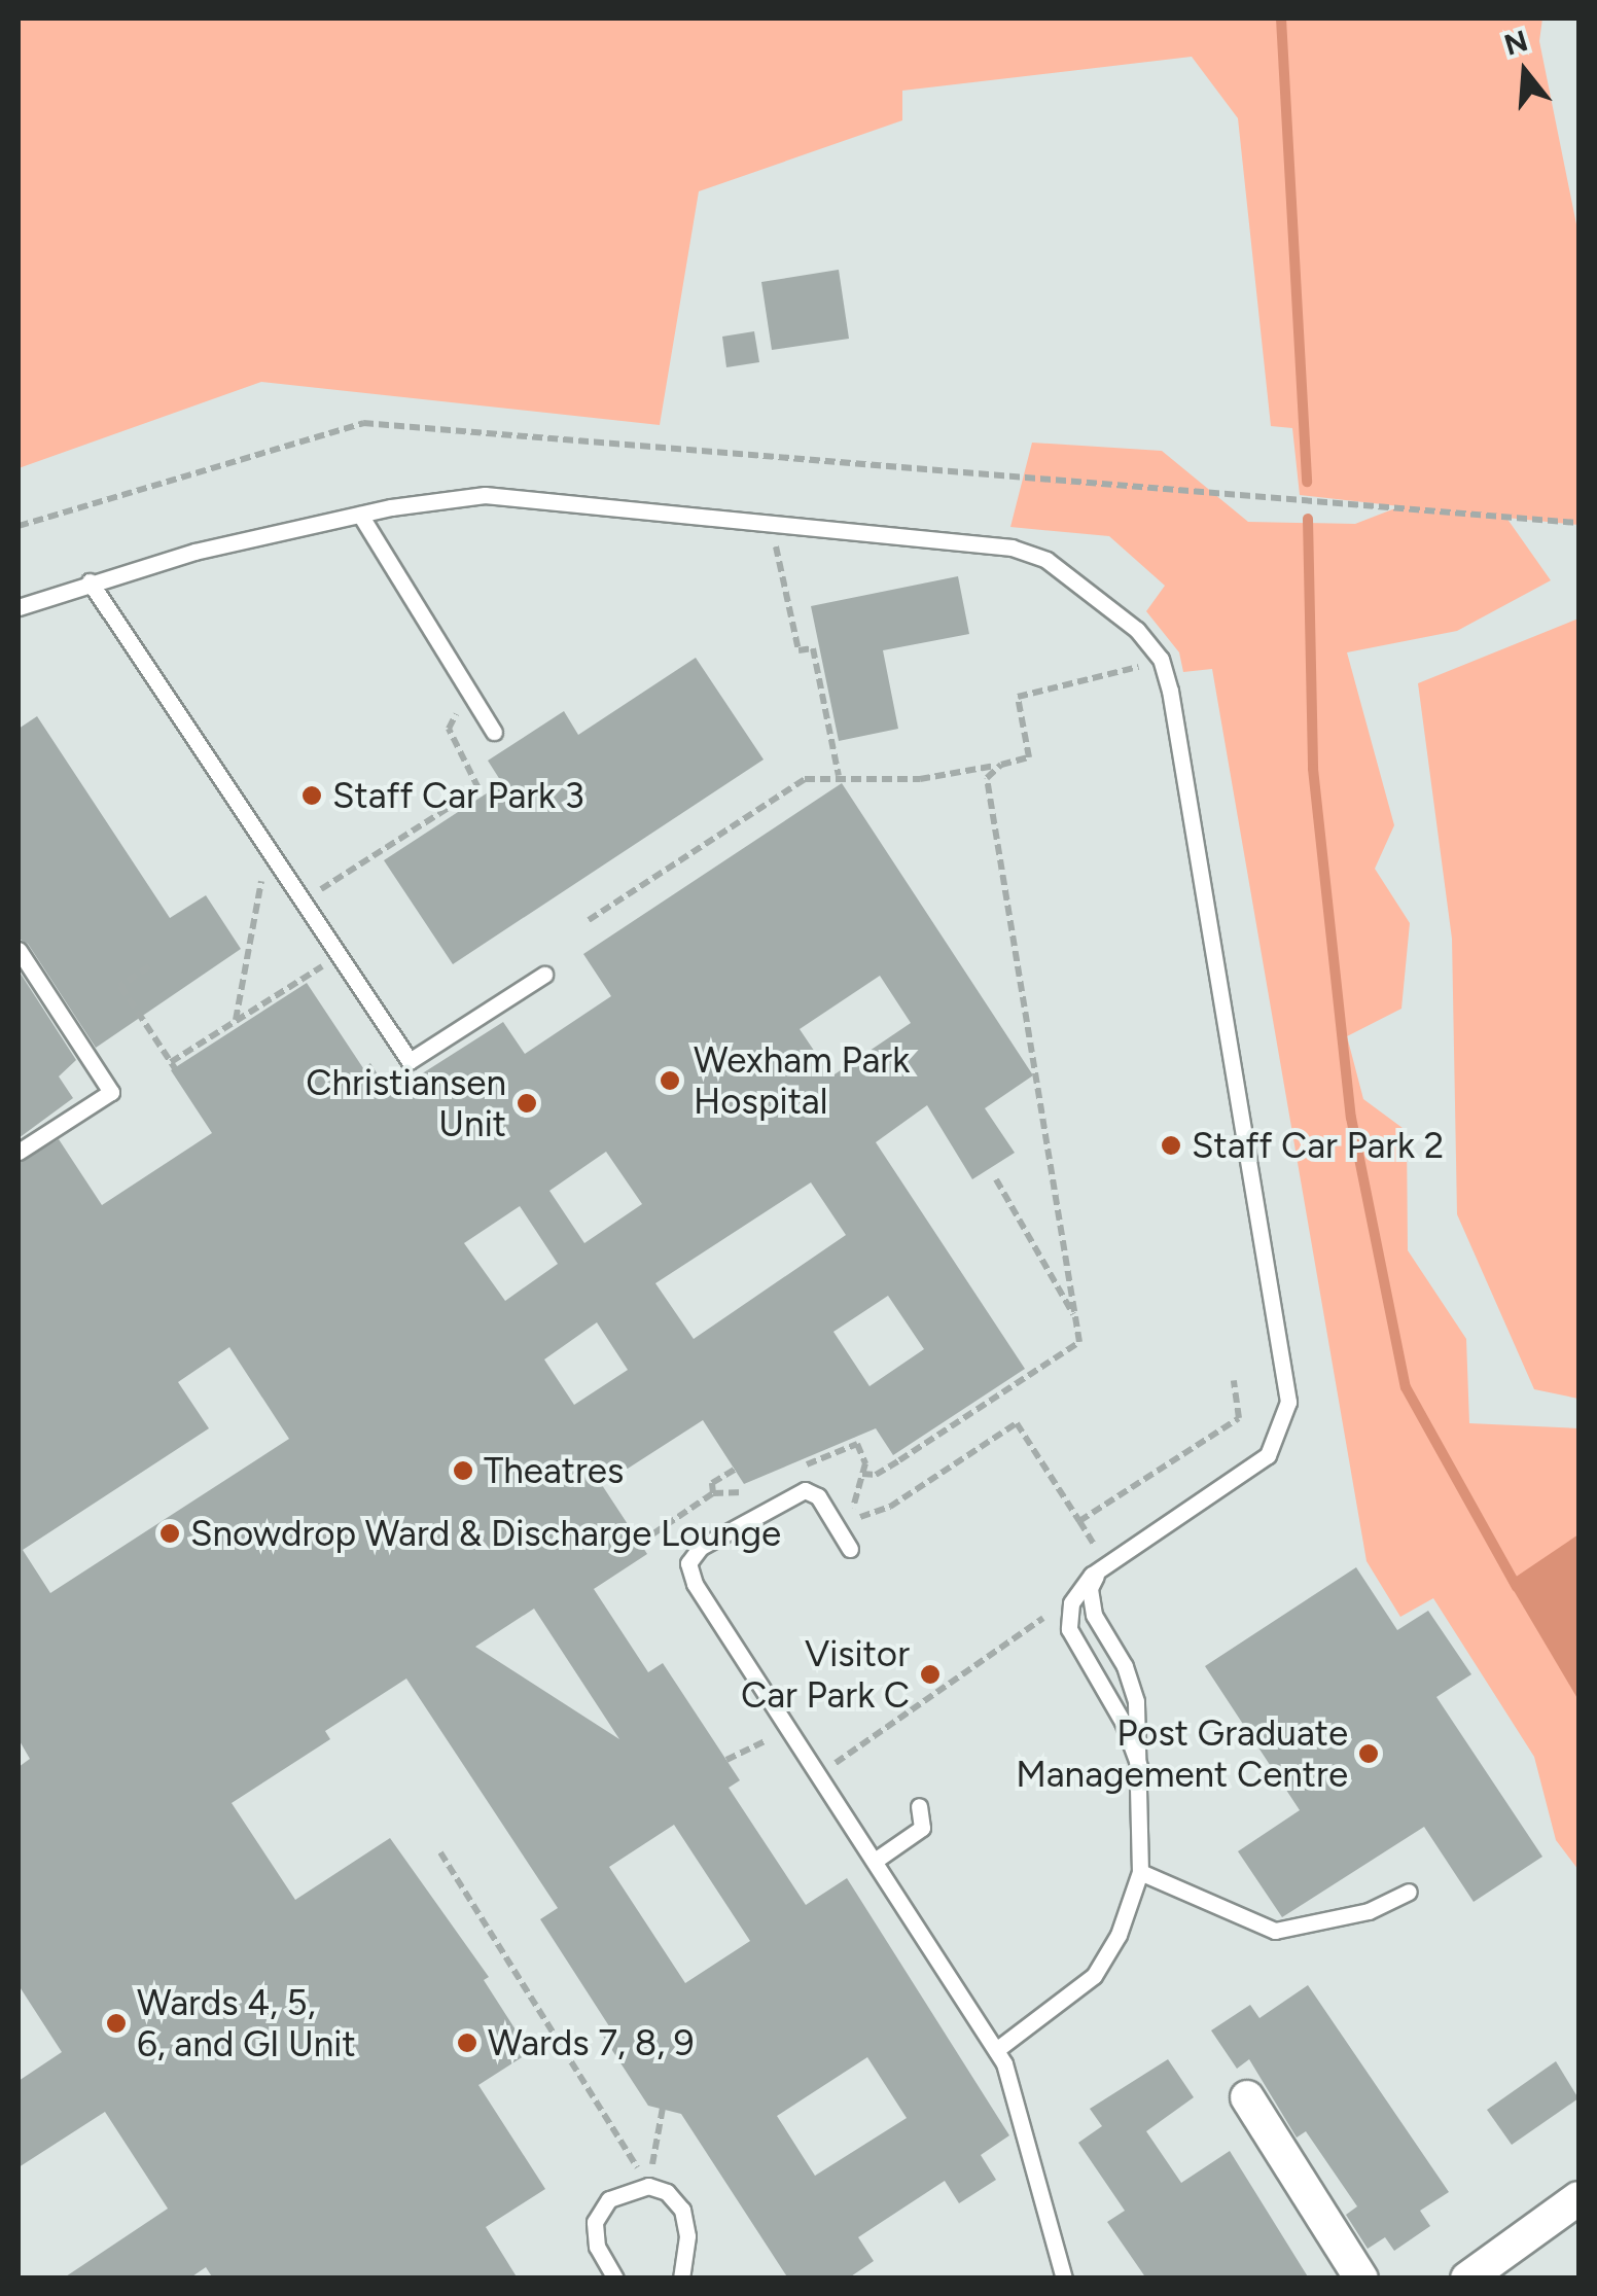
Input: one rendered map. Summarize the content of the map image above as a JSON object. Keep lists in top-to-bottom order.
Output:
{
  "places": [
    "Staff Car Park 3",
    "Wexham Park Hospital",
    "Christiansen Unit",
    "Staff Car Park 2",
    "Theatres",
    "Snowdrop Ward & Discharge Lounge",
    "Visitor Car Park C",
    "Post Graduate Management Centre",
    "Wards 4, 5, 6, and GI Unit",
    "Wards 7, 8, 9"
  ],
  "north": "top"
}
